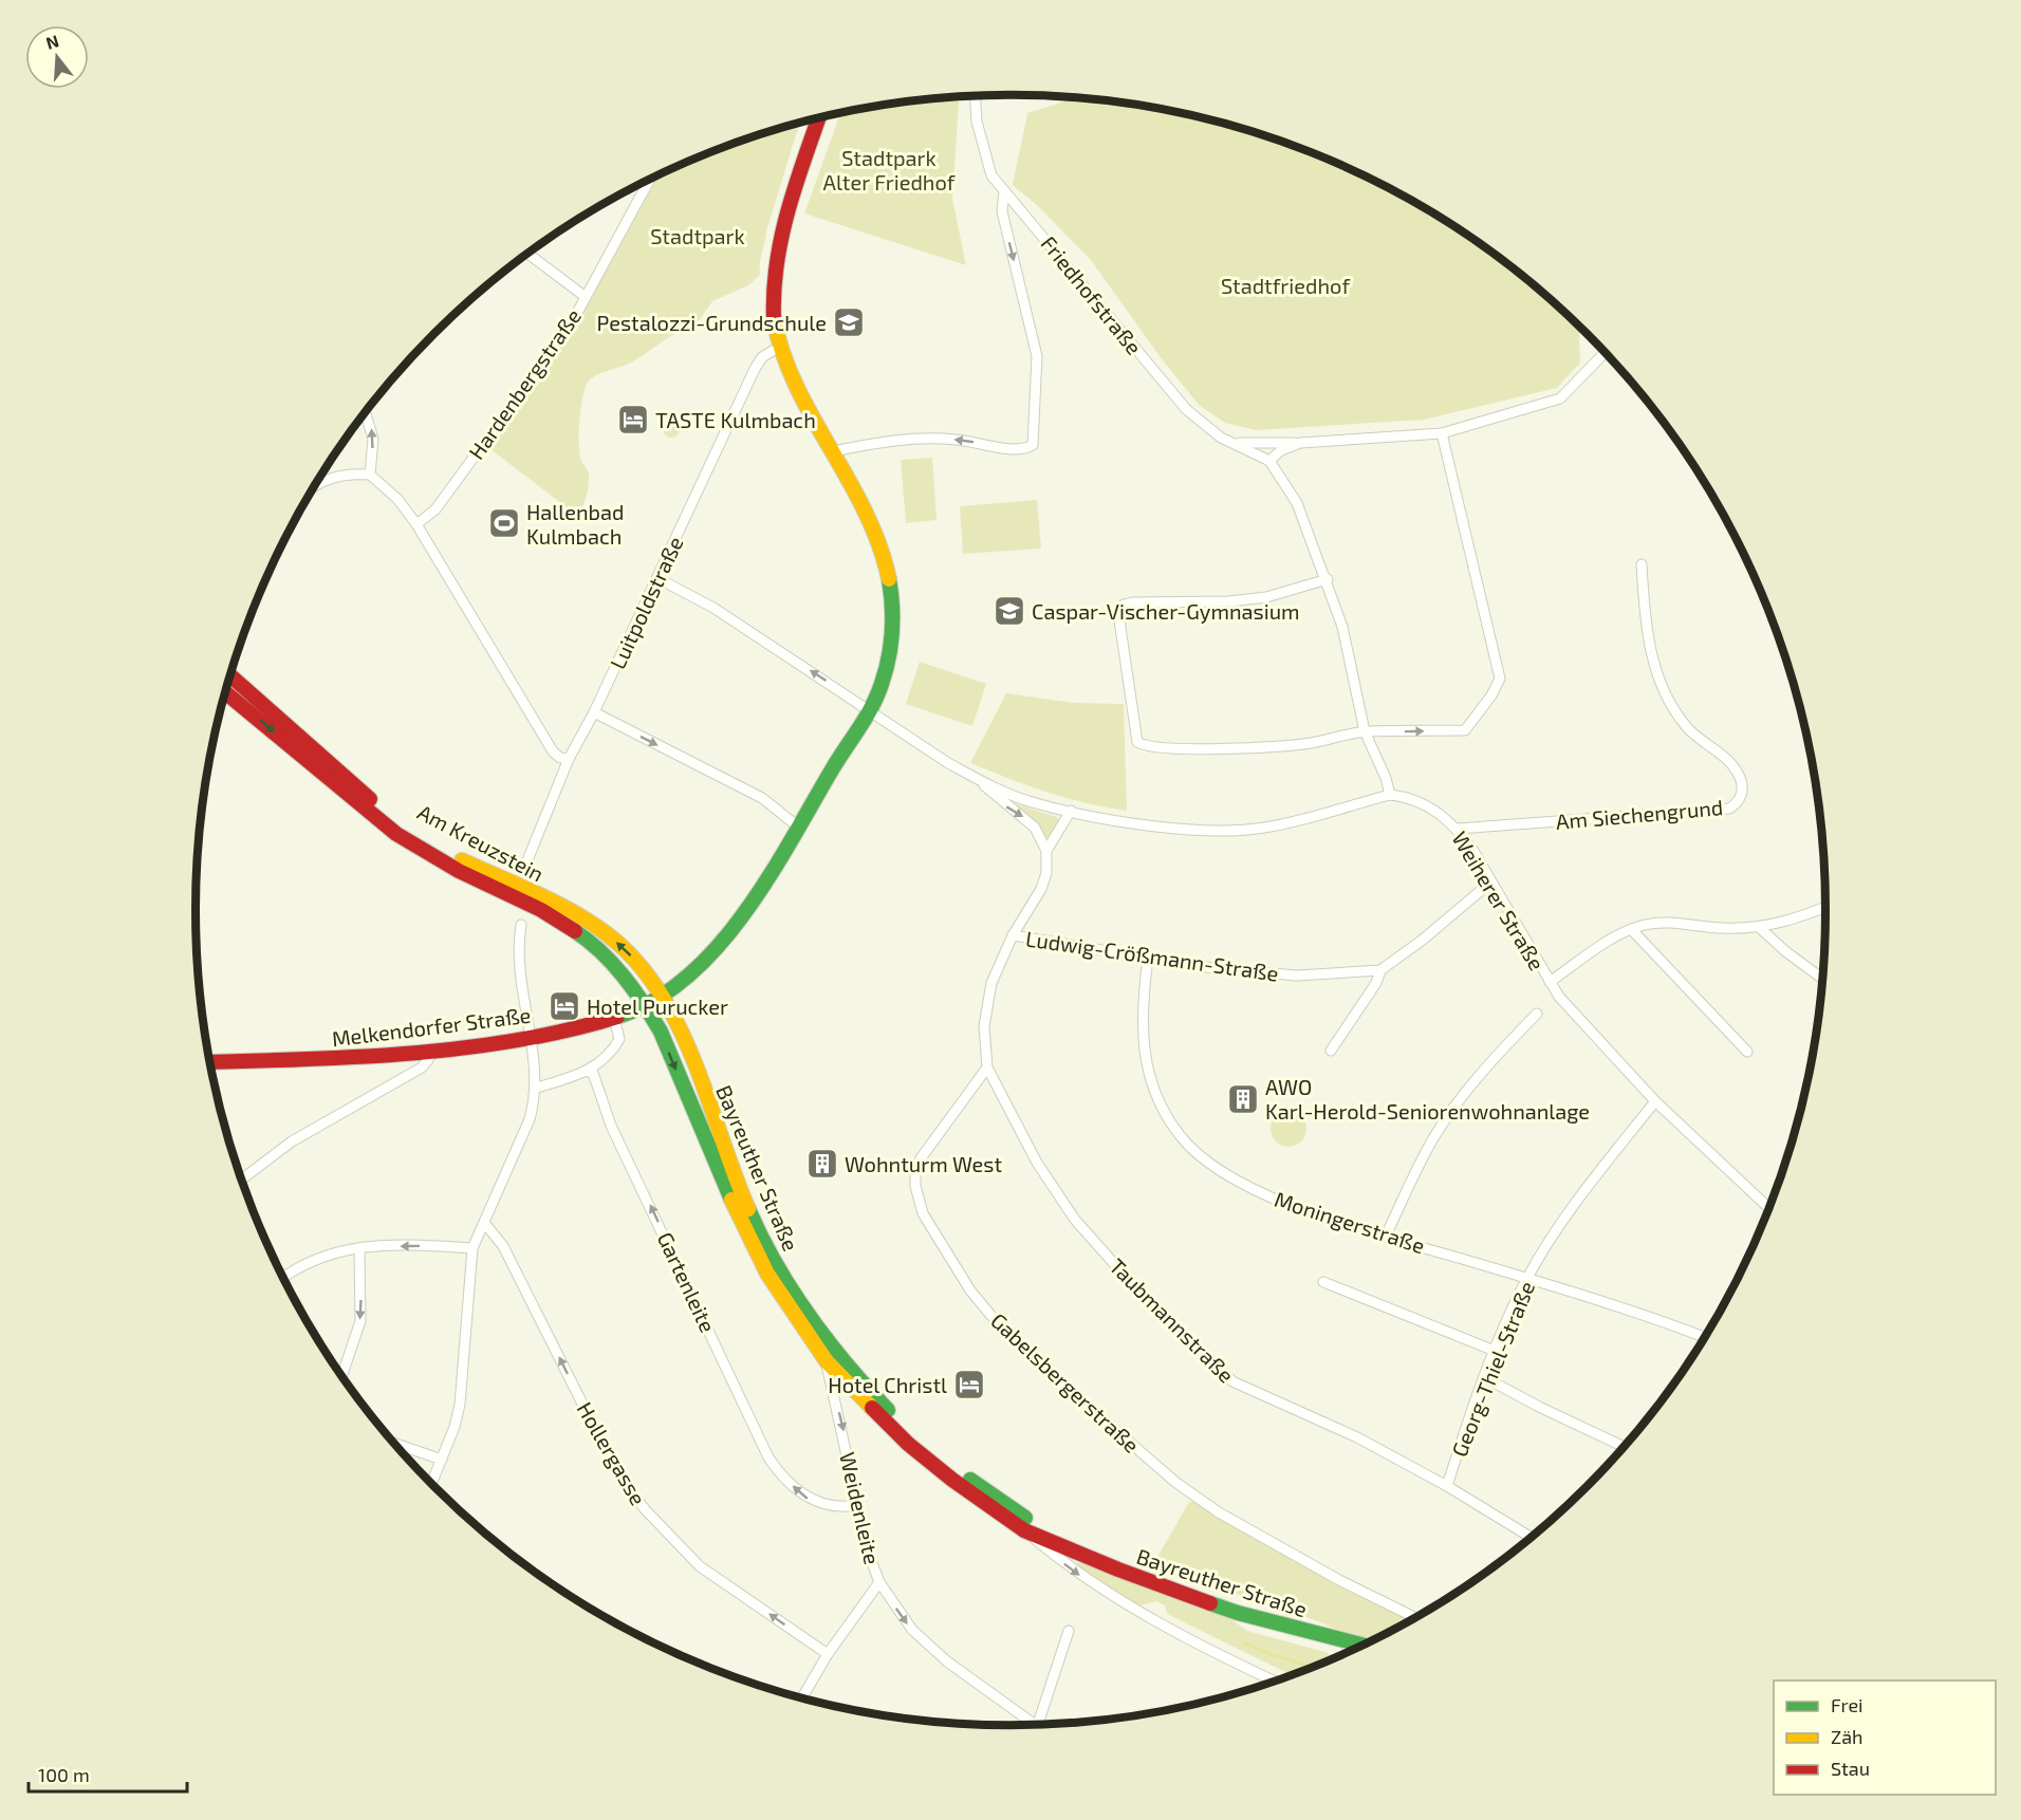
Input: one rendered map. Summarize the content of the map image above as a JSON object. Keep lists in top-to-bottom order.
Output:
{
  "streets": {
    "main road": ["Am Kreuzstein", "Melkendorfer Straße", "Bayreuther Straße"],
    "street": [
      "Friedhofstraße",
      "Hardenbergstraße",
      "Luitpoldstraße",
      "Am Siechengrund",
      "Weiherer Straße",
      "Ludwig-Crößmann-Straße",
      "Moningerstraße",
      "Gartenleite",
      "Taubmannstraße",
      "Georg-Thiel-Straße",
      "Gabelsbergerstraße",
      "Hollergasse",
      "Weidenleite"
    ]
  },
  "crossings": [
    ["Luitpoldstraße", "Weiherer Straße"],
    ["Luitpoldstraße", "Melkendorfer Straße"],
    ["Am Siechengrund", "Weiherer Straße"],
    ["Am Kreuzstein", "Melkendorfer Straße"],
    ["Am Kreuzstein", "Bayreuther Straße"],
    ["Weiherer Straße", "Melkendorfer Straße"],
    ["Weiherer Straße", "Georg-Thiel-Straße"],
    ["Ludwig-Crößmann-Straße", "Moningerstraße"],
    ["Melkendorfer Straße", "Bayreuther Straße"],
    ["Bayreuther Straße", "Weidenleite"],
    ["Moningerstraße", "Georg-Thiel-Straße"],
    ["Gartenleite", "Weidenleite"],
    ["Taubmannstraße", "Georg-Thiel-Straße"],
    ["Taubmannstraße", "Gabelsbergerstraße"]
  ],
  "one_way": ["Gartenleite", "Hollergasse", "Weidenleite"],
  "parks": ["Stadtpark Alter Friedhof", "Stadtpark", "Stadtfriedhof"],
  "places": {
    "school or university": ["Pestalozzi-Grundschule", "Caspar-Vischer-Gymnasium"],
    "hotel": ["TASTE Kulmbach", "Hotel Purucker", "Hotel Christl"],
    "sports": ["Hallenbad Kulmbach"],
    "building": ["AWO Karl-Herold-Seniorenwohnanlage", "Wohnturm West"]
  },
  "legend": ["Frei", "Zäh", "Stau"],
  "scale_bar": "100 m",
  "north": "top"
}
